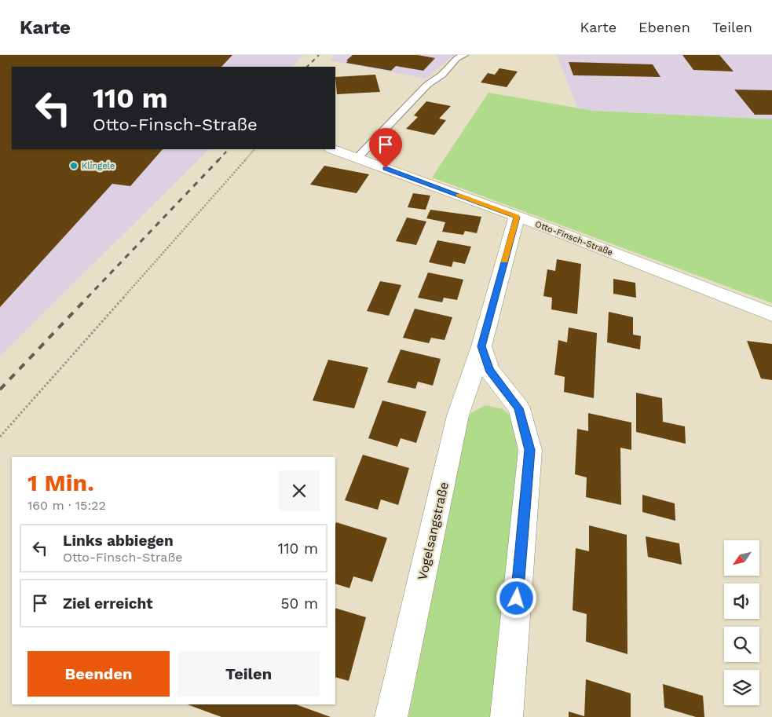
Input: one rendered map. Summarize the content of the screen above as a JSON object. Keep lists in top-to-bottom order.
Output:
{
  "streets": {
    "street": ["Otto-Finsch-Straße", "Vogelsangstraße"]
  },
  "crossings": [
    ["Otto-Finsch-Straße", "Vogelsangstraße"]
  ],
  "places": ["Klingele"],
  "north": "bottom left",
  "page": {
    "header": "Karte",
    "nav": ["Karte", "Ebenen", "Teilen"],
    "turn": ["110 m", "Otto-Finsch-Straße"],
    "heading": ["1 Min.", "160 m · 15:22"],
    "list": [
      {
        "name": "Links abbiegen",
        "note": "Otto-Finsch-Straße",
        "value": "110 m"
      },
      {
        "name": "Ziel erreicht",
        "value": "50 m"
      }
    ],
    "buttons": ["Beenden", "Teilen"]
  }
}
